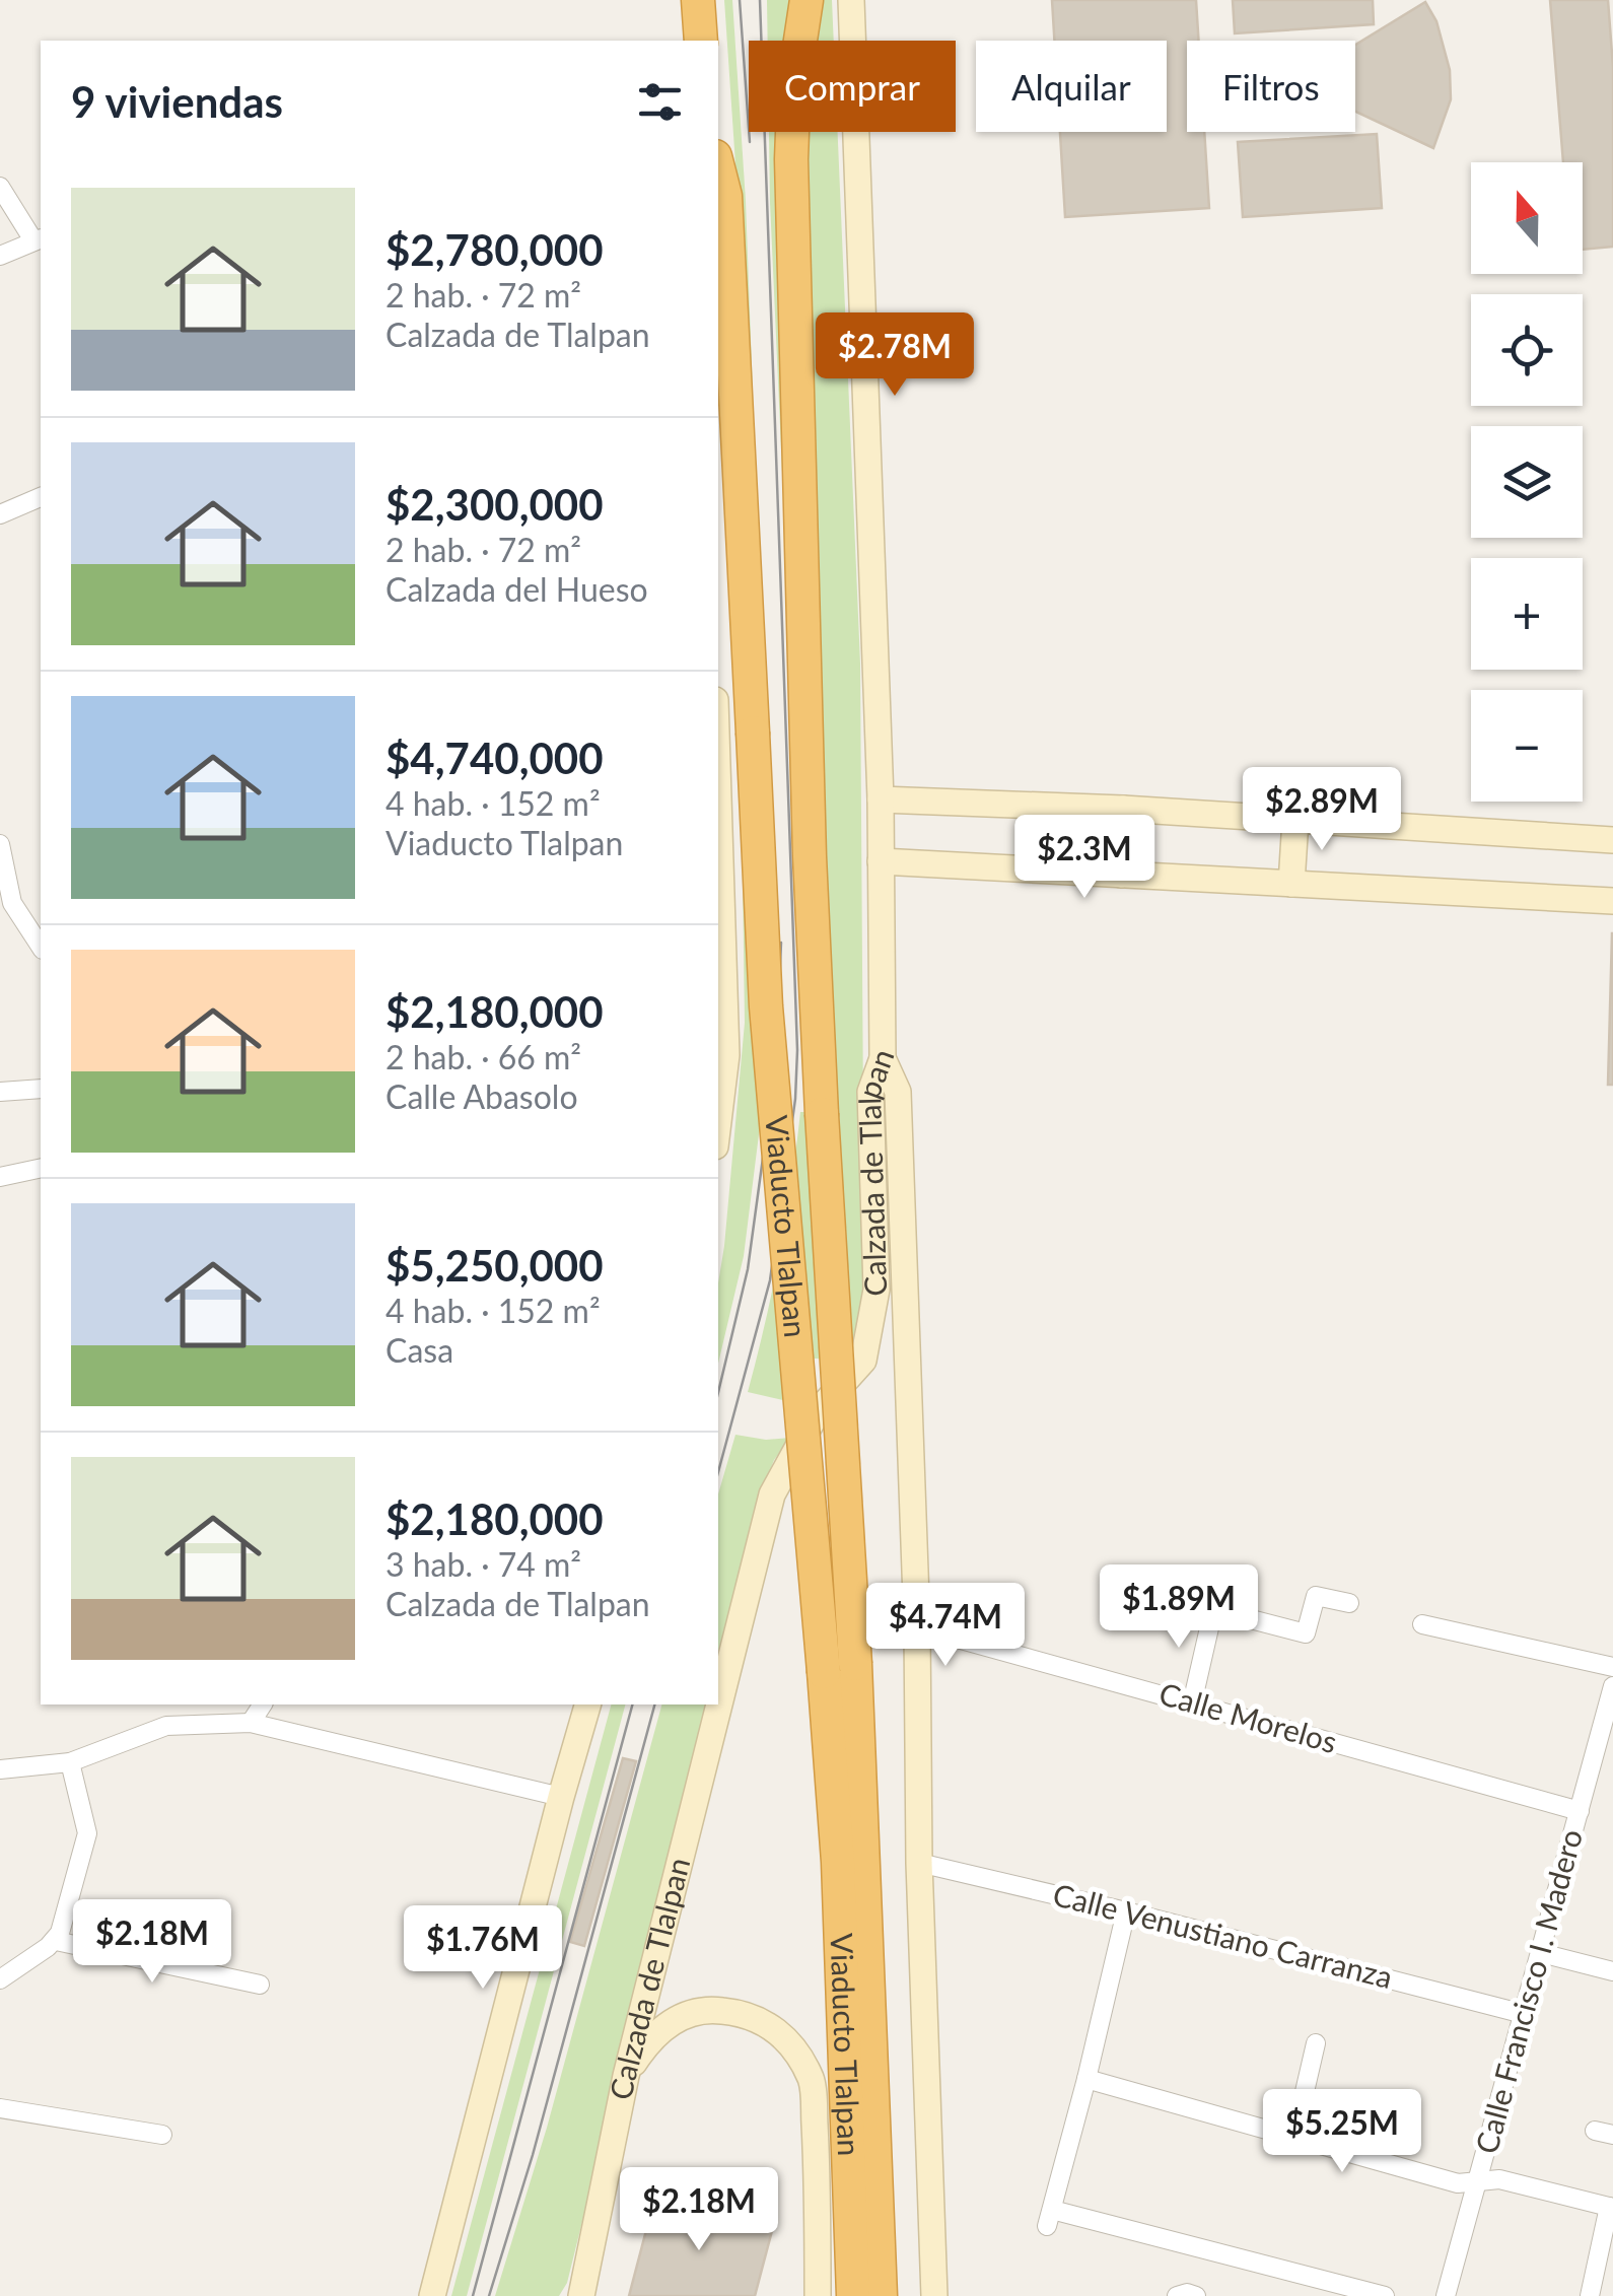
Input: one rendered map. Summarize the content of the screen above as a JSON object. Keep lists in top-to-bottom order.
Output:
{
  "streets": {
    "highway": ["Viaducto Tlalpan"],
    "main road": ["Calzada de Tlalpan"],
    "street": ["Calle Morelos", "Calle Venustiano Carranza", "Calle Francisco I. Madero"]
  },
  "crossings": [
    ["Calzada de Tlalpan", "Viaducto Tlalpan"],
    ["Calle Morelos", "Calle Francisco I. Madero"],
    ["Calle Venustiano Carranza", "Calle Francisco I. Madero"]
  ],
  "north": "top",
  "page": {
    "chip": ["Comprar", "Alquilar", "Filtros"],
    "heading": "9 viviendas",
    "map_buttons": ["+", "−"],
    "list": [
      {
        "name": "$2,780,000",
        "note": "2 hab. · 72 m² · Calzada de Tlalpan"
      },
      {
        "name": "$2,300,000",
        "note": "2 hab. · 72 m² · Calzada del Hueso"
      },
      {
        "name": "$4,740,000",
        "note": "4 hab. · 152 m² · Viaducto Tlalpan"
      },
      {
        "name": "$2,180,000",
        "note": "2 hab. · 66 m² · Calle Abasolo"
      },
      {
        "name": "$5,250,000",
        "note": "4 hab. · 152 m² · Casa"
      },
      {
        "name": "$2,180,000",
        "note": "3 hab. · 74 m² · Calzada de Tlalpan"
      }
    ],
    "price": [
      "$2.78M",
      "$2.89M",
      "$2.3M",
      "$1.89M",
      "$4.74M",
      "$2.18M",
      "$1.76M",
      "$5.25M",
      "$2.18M"
    ]
  }
}
